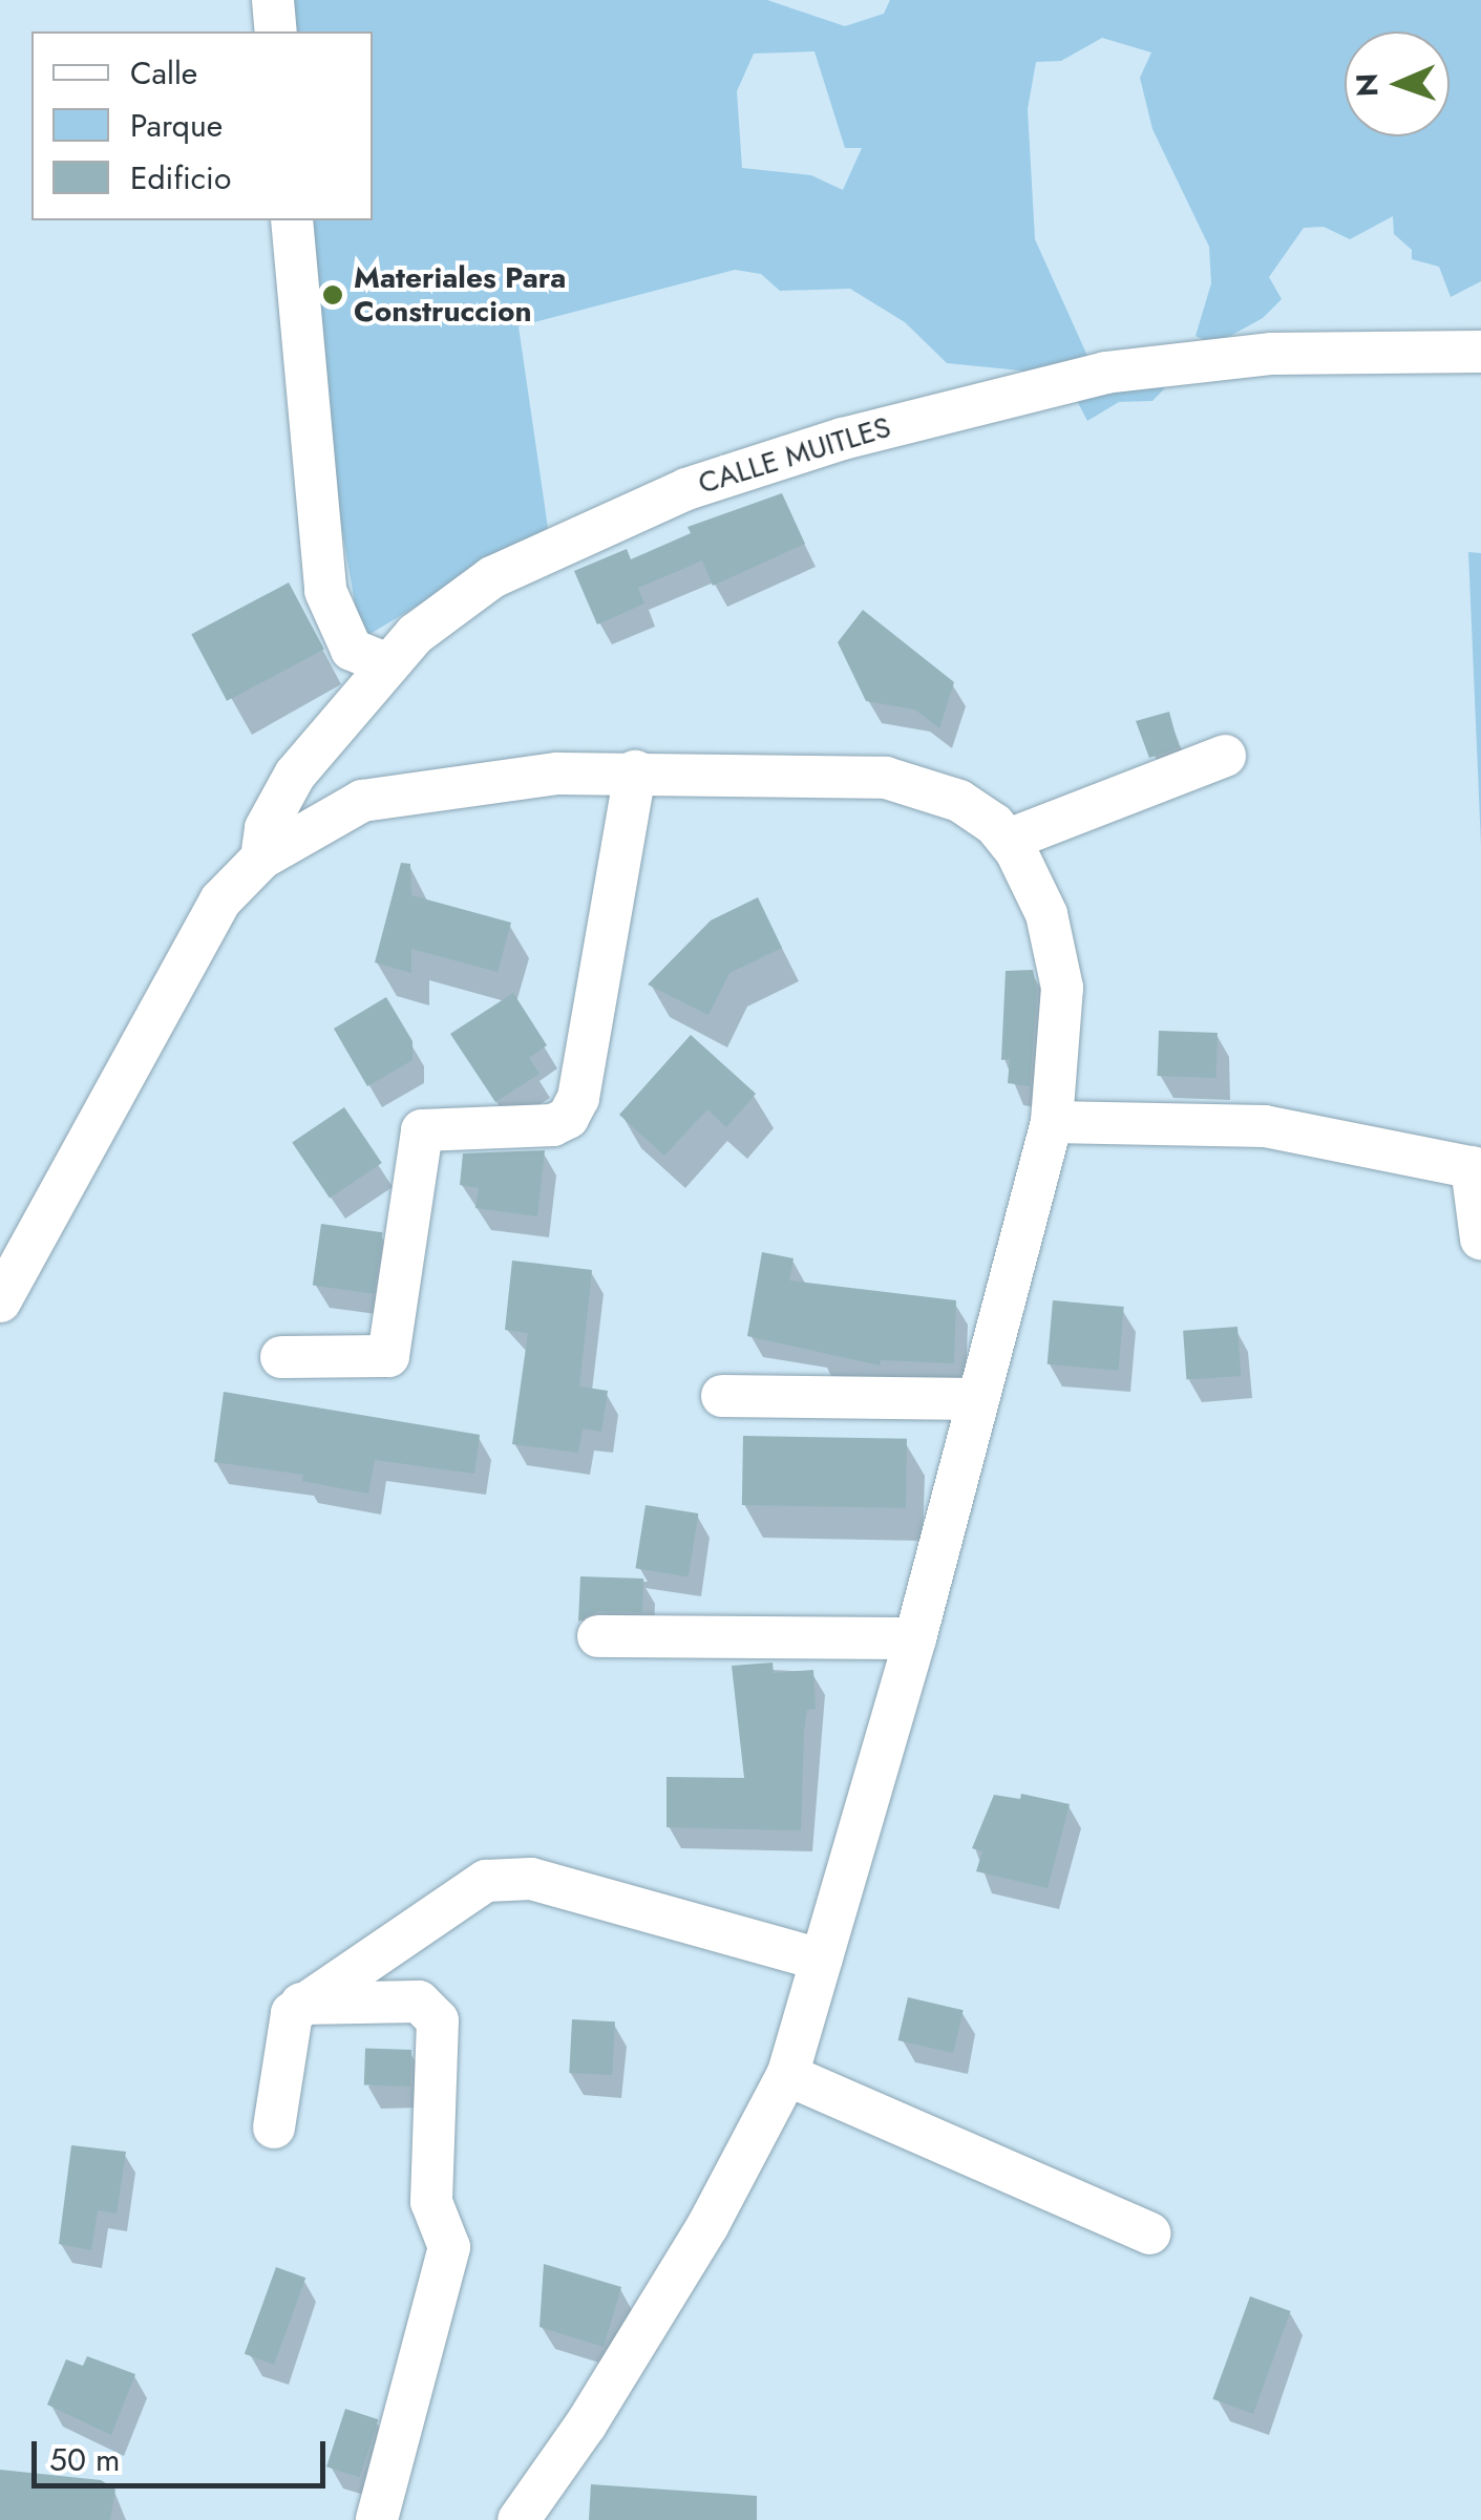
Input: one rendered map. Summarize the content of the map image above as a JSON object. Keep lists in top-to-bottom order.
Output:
{
  "streets": {
    "street": ["CALLE MUITLES"]
  },
  "places": ["Materiales Para Construccion"],
  "legend": ["Calle", "Parque", "Edificio"],
  "scale_bar": "50 m",
  "north": "left"
}
